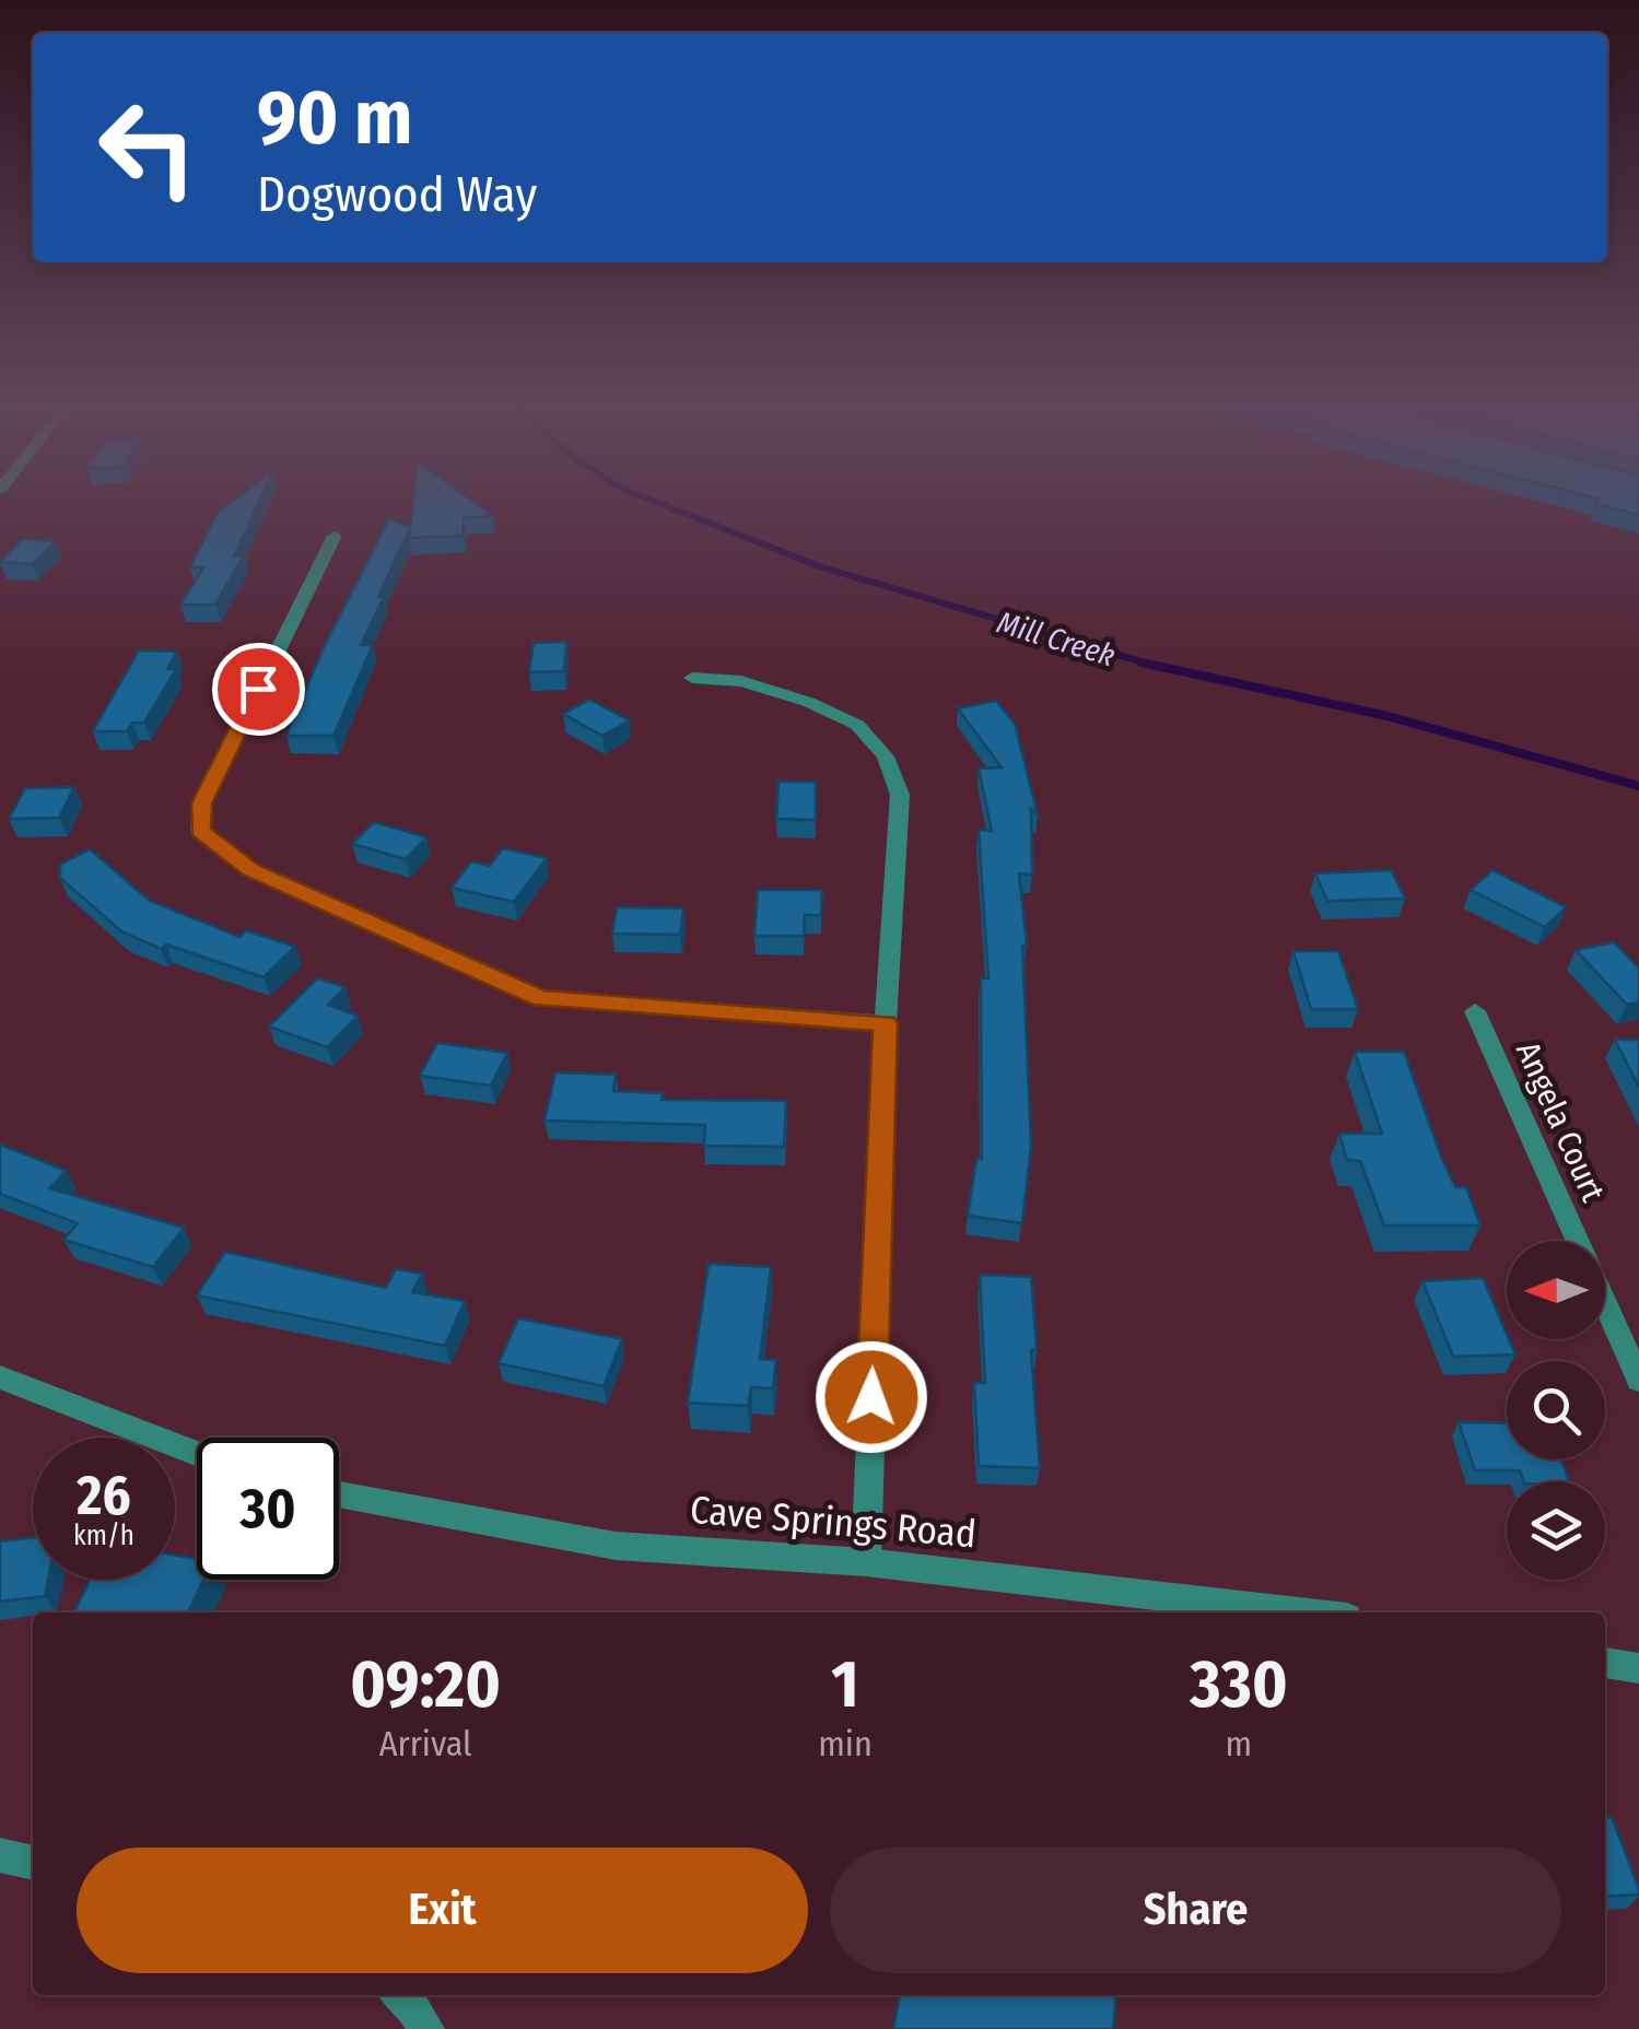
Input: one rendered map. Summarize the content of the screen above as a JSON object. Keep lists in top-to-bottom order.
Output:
{
  "streets": {
    "street": ["Angela Court", "Cave Springs Road"]
  },
  "water": ["Mill Creek"],
  "north": "left",
  "page": {
    "turn": ["90 m", "Dogwood Way"],
    "speed": "26 km/h",
    "limit": "30",
    "eta": [
      "09:20",
      "Arrival",
      "1",
      "min",
      "330",
      "m"
    ],
    "buttons": ["Exit", "Share"]
  }
}
